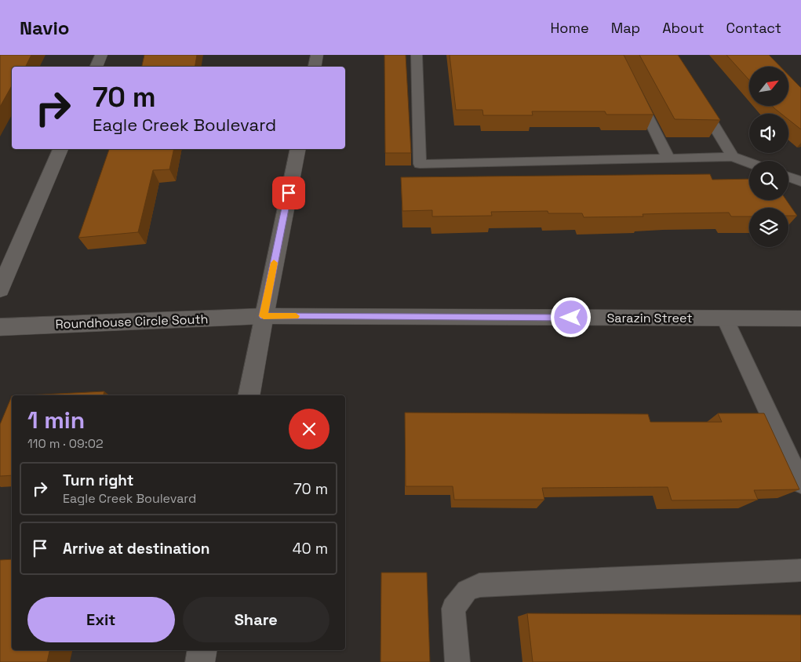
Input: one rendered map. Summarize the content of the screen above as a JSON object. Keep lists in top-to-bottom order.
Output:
{
  "streets": {
    "street": ["Sarazin Street", "Roundhouse Circle South"]
  },
  "crossings": [
    ["Sarazin Street", "Roundhouse Circle South"]
  ],
  "north": "top right",
  "page": {
    "header": "Navio",
    "nav": [
      "Home",
      "Map",
      "About",
      "Contact"
    ],
    "turn": ["70 m", "Eagle Creek Boulevard"],
    "heading": ["1 min", "110 m · 09:02"],
    "list": [
      {
        "name": "Turn right",
        "note": "Eagle Creek Boulevard",
        "value": "70 m"
      },
      {
        "name": "Arrive at destination",
        "value": "40 m"
      }
    ],
    "buttons": ["Exit", "Share"]
  }
}
